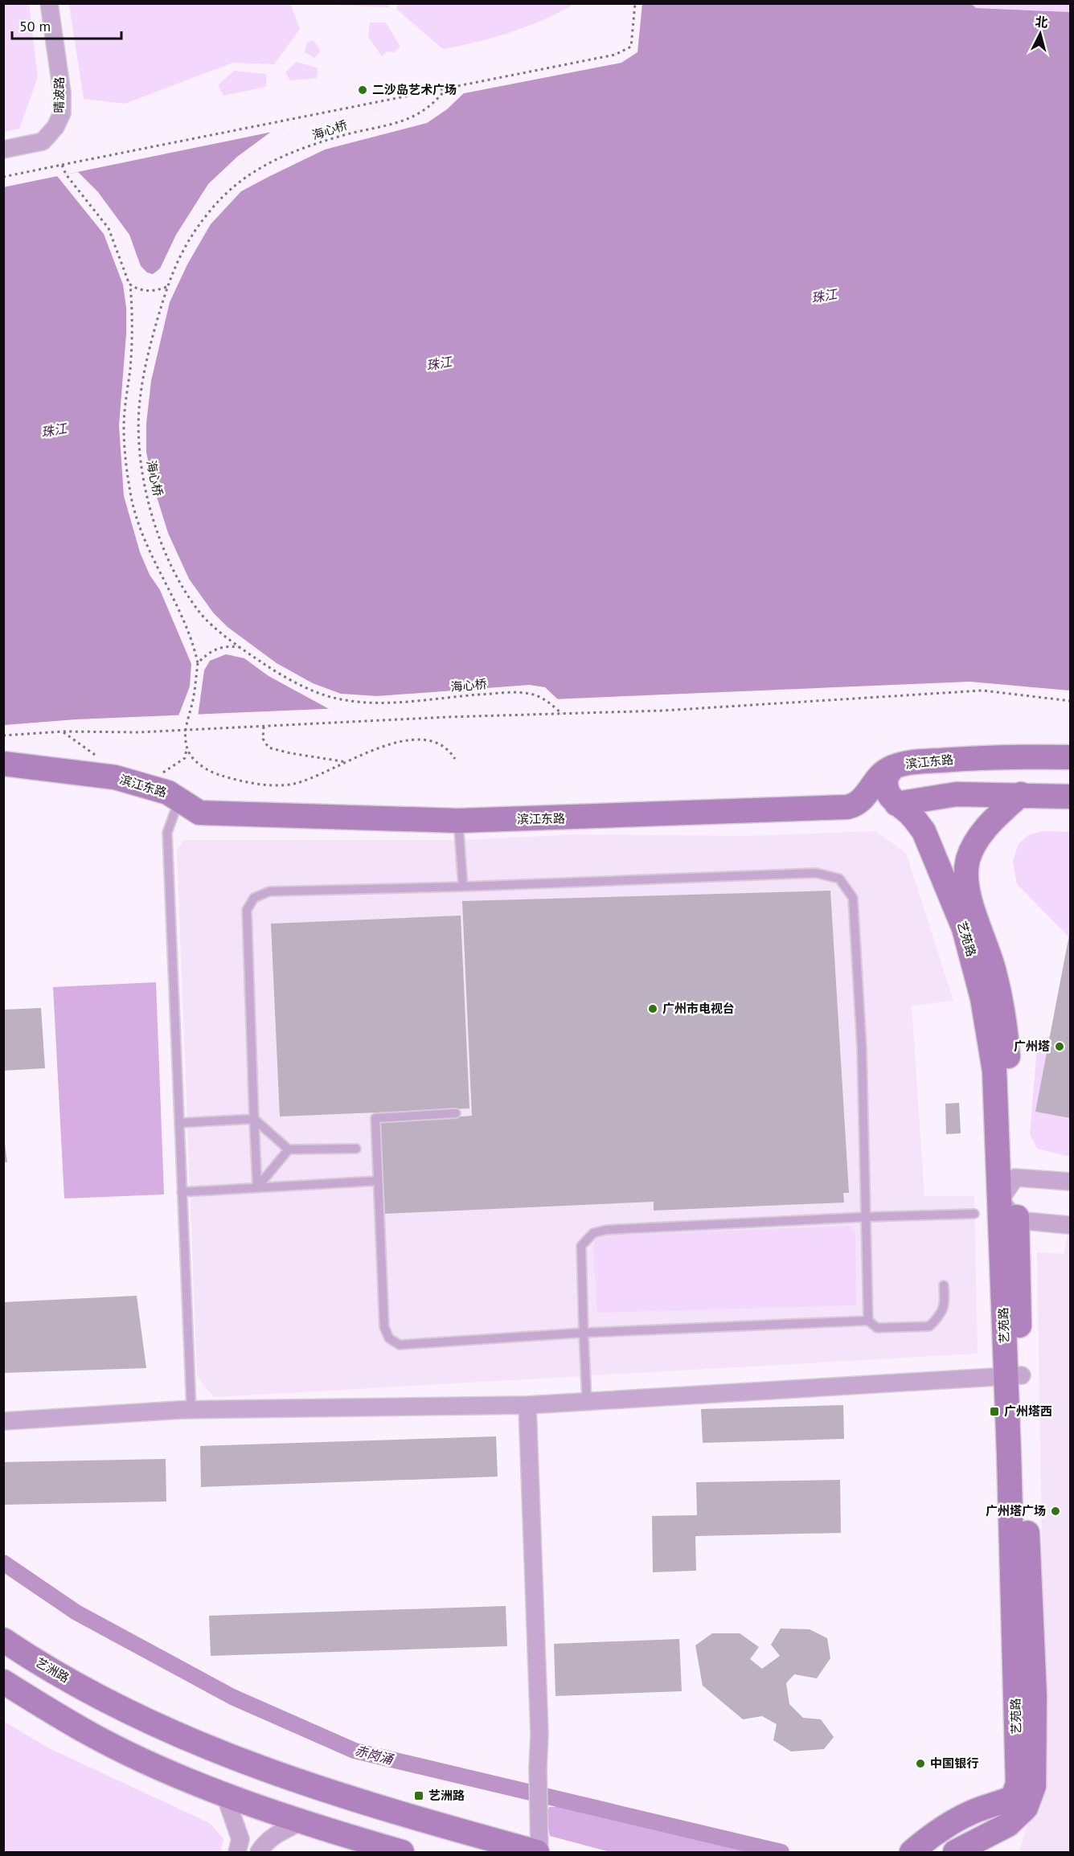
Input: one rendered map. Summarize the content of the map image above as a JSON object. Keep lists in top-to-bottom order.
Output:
{
  "streets": {
    "street": [
      "晴波路",
      "滨江东路",
      "艺苑路",
      "艺洲路"
    ],
    "path": ["海心桥"]
  },
  "crossings": [
    ["滨江东路", "艺苑路"]
  ],
  "water": ["珠江", "赤岗涌"],
  "places": {
    "other": [
      "二沙岛艺术广场",
      "广州市电视台",
      "广州塔",
      "广州塔广场",
      "中国银行"
    ],
    "transit": ["广州塔西", "艺洲路"]
  },
  "scale_bar": "50 m",
  "north": "top"
}
